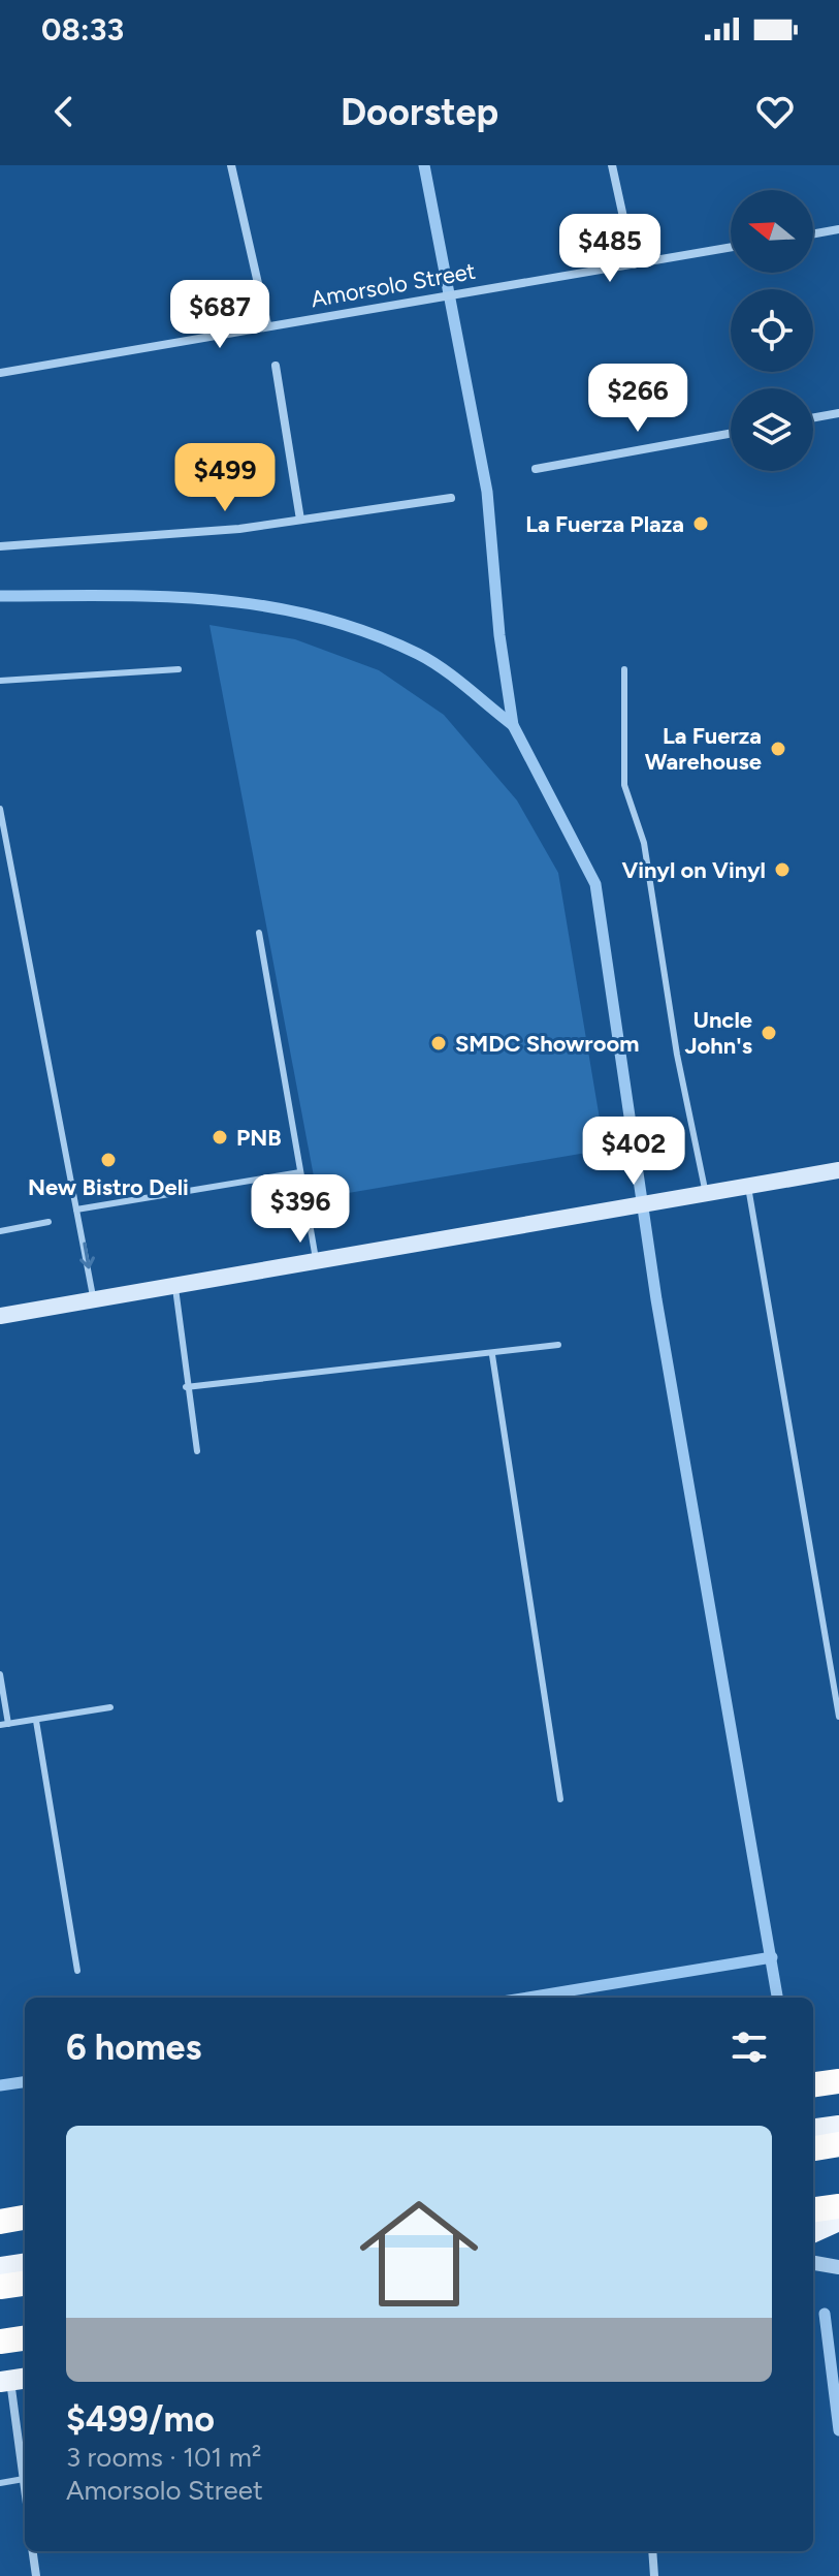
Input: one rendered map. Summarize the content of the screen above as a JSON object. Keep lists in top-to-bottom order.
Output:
{
  "streets": {
    "street": ["Amorsolo Street"]
  },
  "places": [
    "La Fuerza Plaza",
    "La Fuerza Warehouse",
    "Vinyl on Vinyl",
    "Uncle John's",
    "SMDC Showroom",
    "PNB",
    "New Bistro Deli"
  ],
  "north": "left",
  "page": {
    "status": "08:33",
    "header": "Doorstep",
    "price": [
      "$485",
      "$687",
      "$266",
      "$499",
      "$402",
      "$396"
    ],
    "heading": "6 homes",
    "list": [
      {
        "name": "$499/mo",
        "note": "3 rooms · 101 m² · Amorsolo Street"
      }
    ]
  }
}
